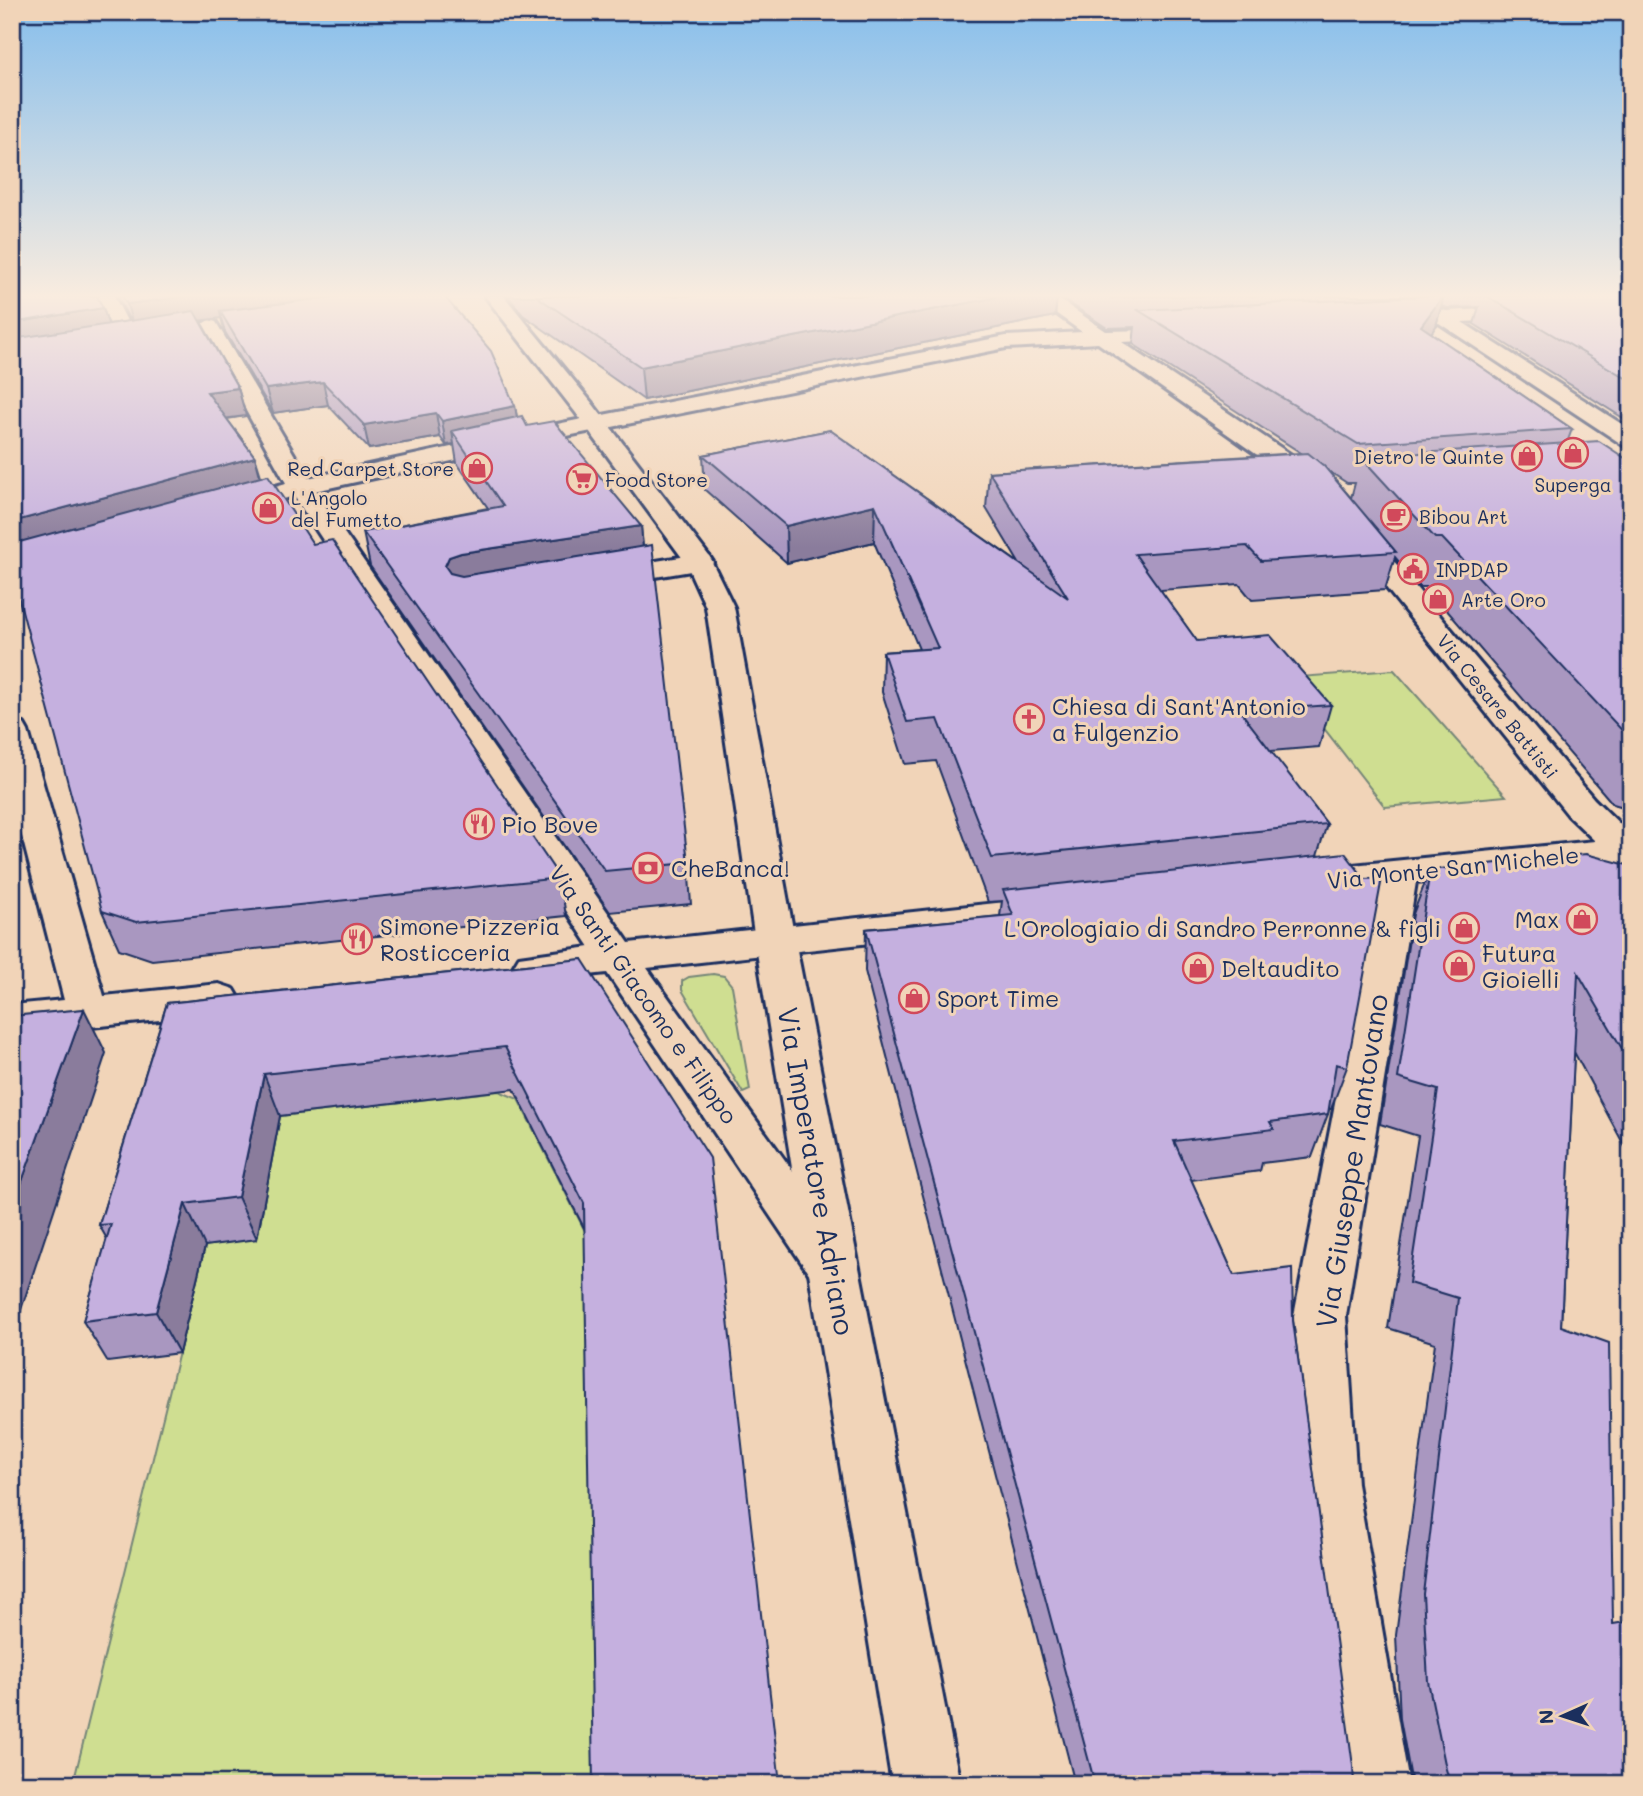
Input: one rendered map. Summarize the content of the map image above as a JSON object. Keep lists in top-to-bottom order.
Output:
{
  "streets": {
    "street": [
      "Via Cesare Battisti",
      "Via Monte San Michele",
      "Via Santi Giacomo e Filippo",
      "Via Giuseppe Mantovano",
      "Via Imperatore Adriano"
    ]
  },
  "crossings": [
    ["Via Cesare Battisti", "Via Monte San Michele"],
    ["Via Monte San Michele", "Via Giuseppe Mantovano"],
    ["Via Santi Giacomo e Filippo", "Via Imperatore Adriano"]
  ],
  "places": {
    "shop": [
      "Superga",
      "Dietro le Quinte",
      "Red Carpet Store",
      "L'Angolo del Fumetto",
      "Arte Oro",
      "Max",
      "L'Orologiaio di Sandro Perronne & figli",
      "Futura Gioielli",
      "Deltaudito",
      "Sport Time"
    ],
    "supermarket": ["Food Store"],
    "cafe": ["Bibou Art"],
    "public building": ["INPDAP"],
    "church": ["Chiesa di Sant'Antonio a Fulgenzio"],
    "restaurant": ["Pio Bove", "Simone Pizzeria Rosticceria"],
    "bank": ["CheBanca!"]
  },
  "north": "left"
}
